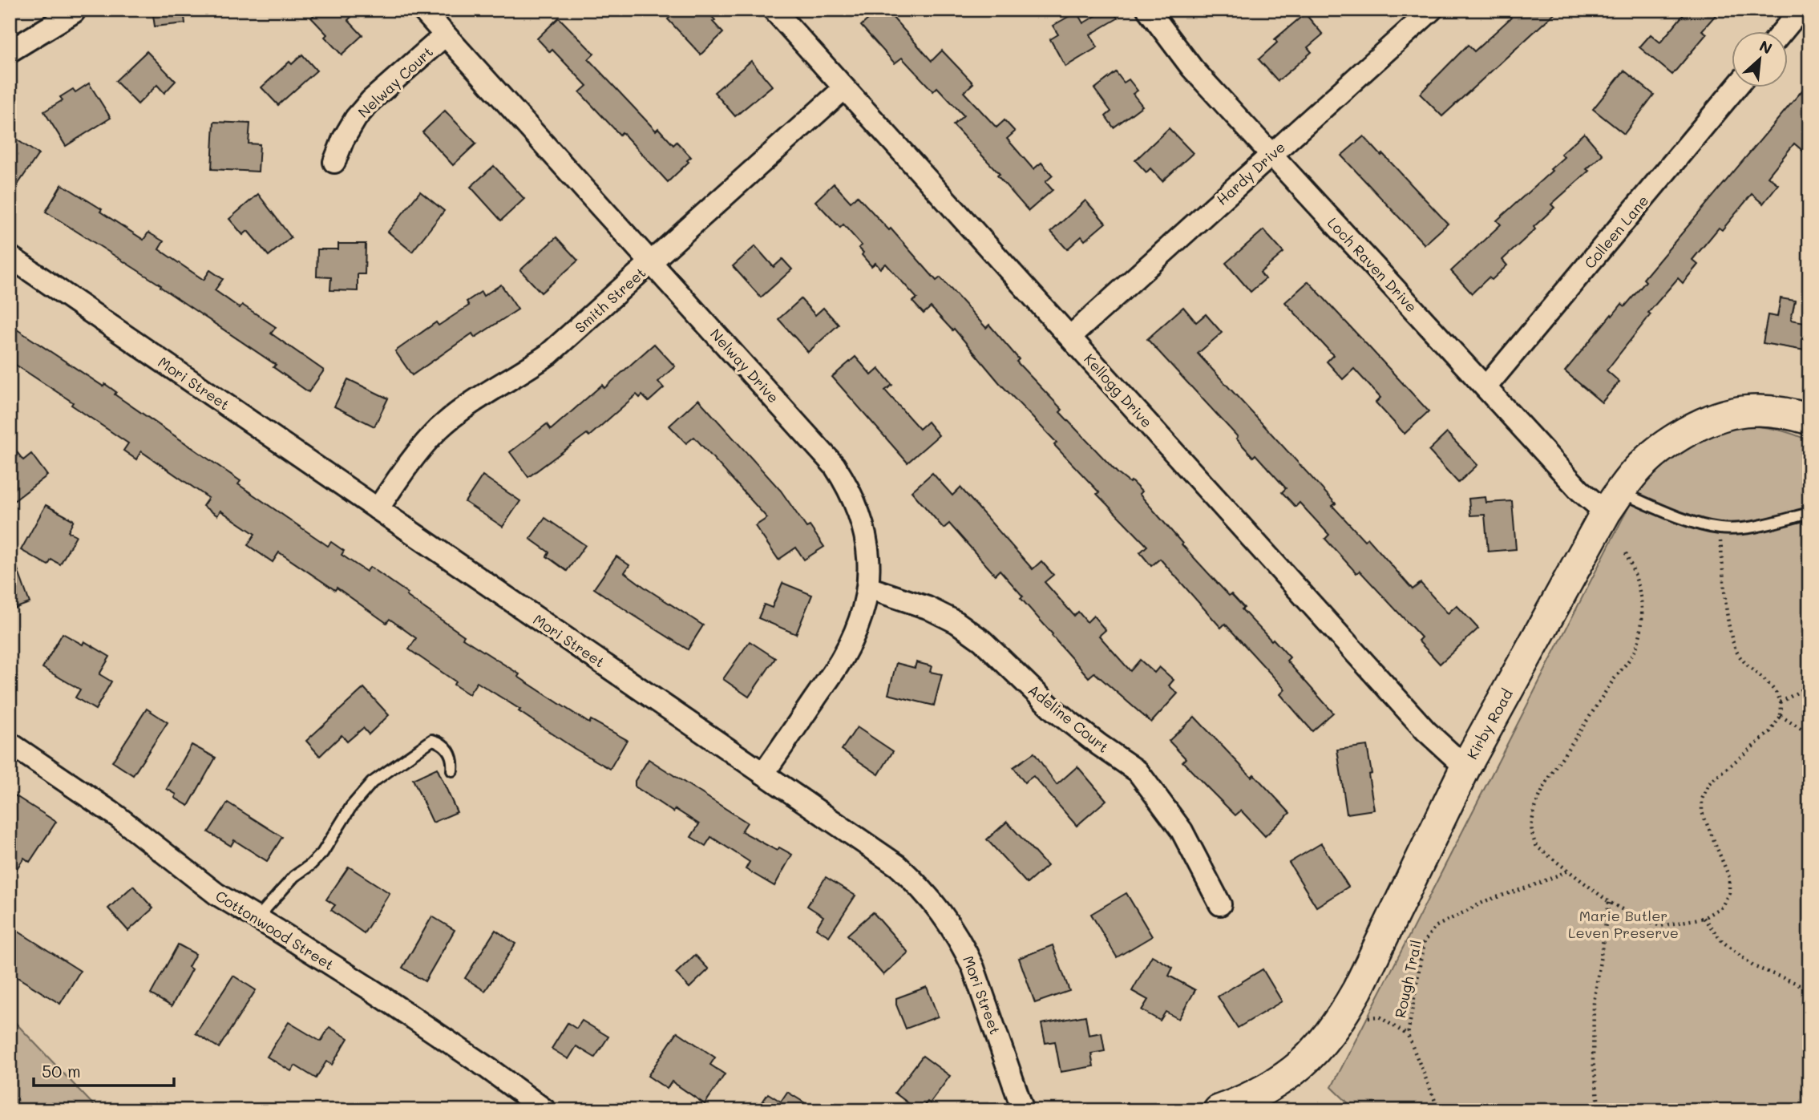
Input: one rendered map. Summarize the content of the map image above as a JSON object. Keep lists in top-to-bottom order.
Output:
{
  "streets": {
    "main road": ["Kirby Road"],
    "street": [
      "Nelway Court",
      "Hardy Drive",
      "Colleen Lane",
      "Loch Raven Drive",
      "Smith Street",
      "Nelway Drive",
      "Mori Street",
      "Kellogg Drive",
      "Adeline Court",
      "Cottonwood Street"
    ],
    "path": ["Rough Trail"]
  },
  "crossings": [
    ["Nelway Court", "Nelway Drive"],
    ["Hardy Drive", "Loch Raven Drive"],
    ["Hardy Drive", "Kellogg Drive"],
    ["Colleen Lane", "Loch Raven Drive"],
    ["Loch Raven Drive", "Kirby Road"],
    ["Smith Street", "Nelway Drive"],
    ["Smith Street", "Mori Street"],
    ["Smith Street", "Kellogg Drive"],
    ["Nelway Drive", "Mori Street"],
    ["Nelway Drive", "Adeline Court"],
    ["Kellogg Drive", "Kirby Road"]
  ],
  "parks": ["Marie Butler Leven Preserve"],
  "scale_bar": "50 m",
  "north": "top right"
}
